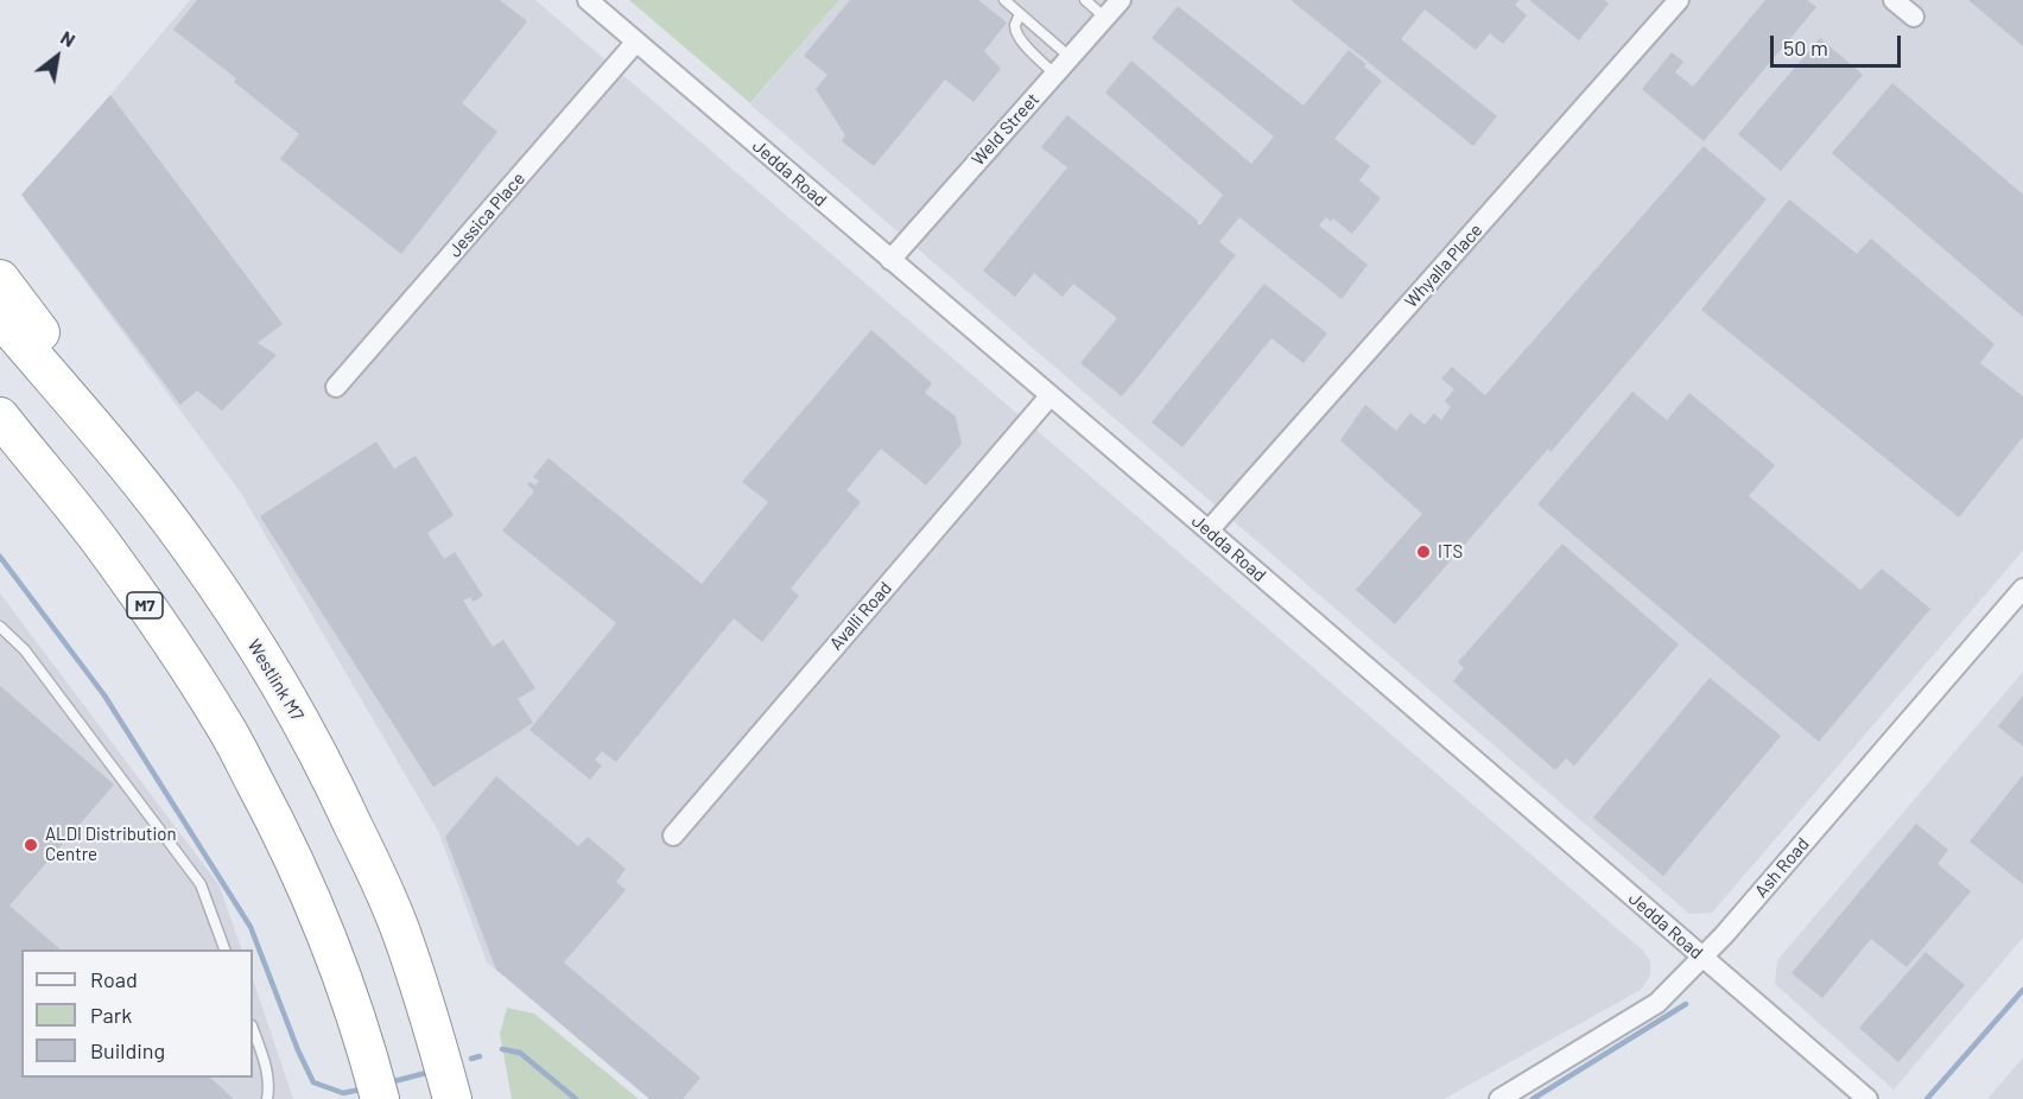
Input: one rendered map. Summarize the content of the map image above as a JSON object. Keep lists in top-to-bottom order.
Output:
{
  "streets": {
    "highway": ["M7", "Westlink M7"],
    "street": [
      "Weld Street",
      "Jedda Road",
      "Jessica Place",
      "Whyalla Place",
      "Avalli Road",
      "Ash Road"
    ]
  },
  "crossings": [
    ["Weld Street", "Jedda Road"],
    ["Jedda Road", "Jessica Place"],
    ["Jedda Road", "Whyalla Place"],
    ["Jedda Road", "Avalli Road"],
    ["Jedda Road", "Ash Road"]
  ],
  "places": ["ITS", "ALDI Distribution Centre"],
  "legend": ["Road", "Park", "Building"],
  "scale_bar": "50 m",
  "north": "top right"
}
